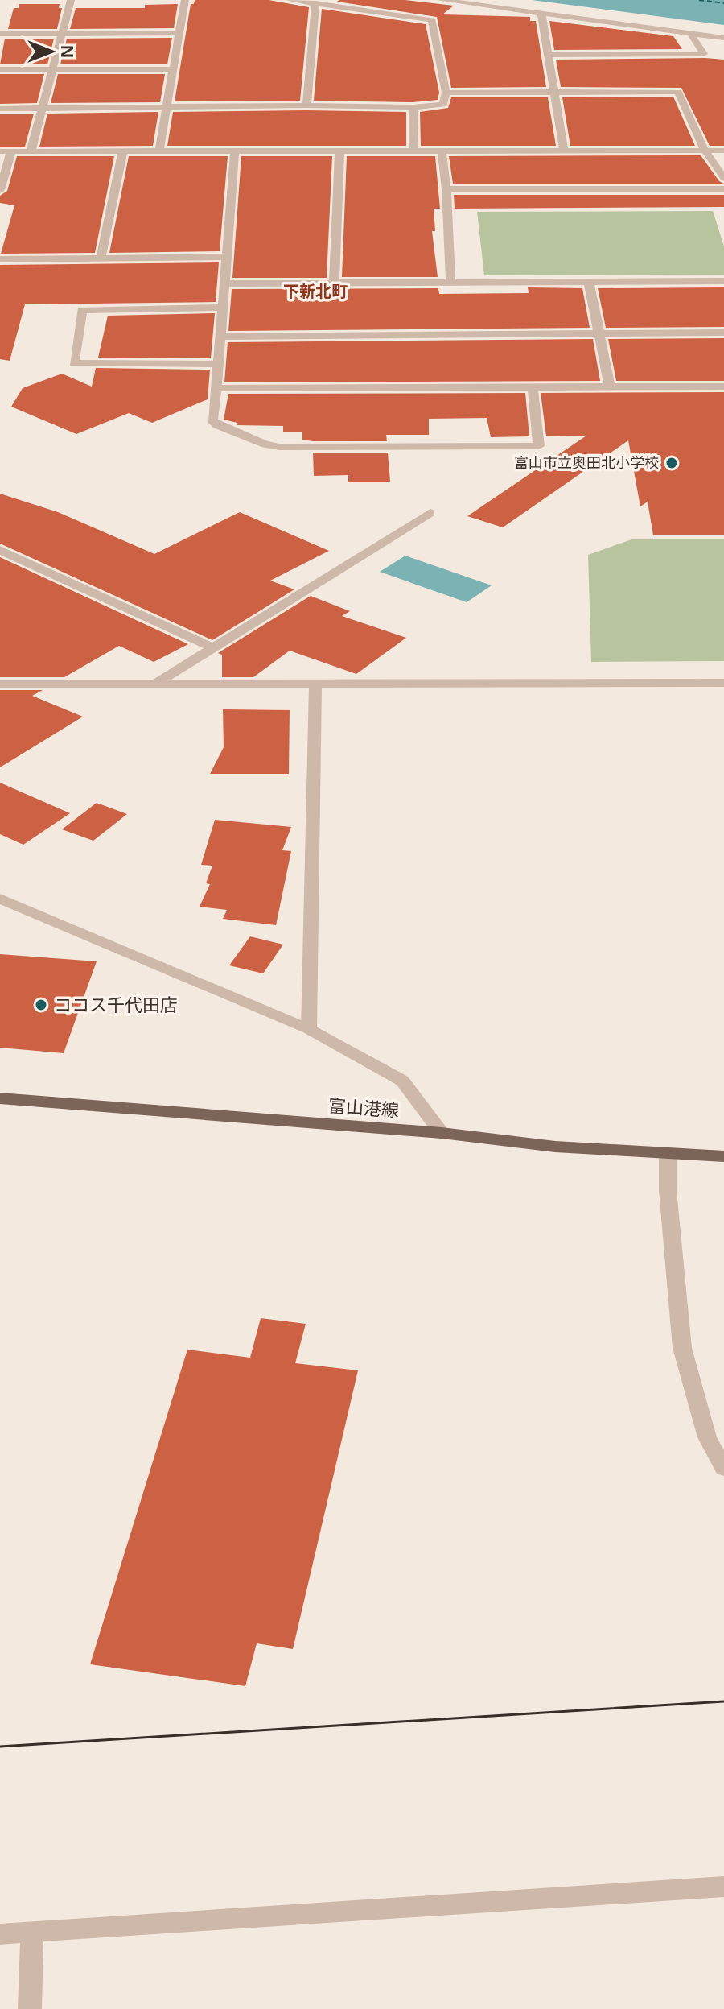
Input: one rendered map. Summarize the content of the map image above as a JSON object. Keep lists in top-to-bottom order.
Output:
{
  "streets": {
    "main road": ["富山港線"]
  },
  "districts": ["下新北町"],
  "places": ["富山市立奥田北小学校", "ココス千代田店"],
  "north": "right"
}
